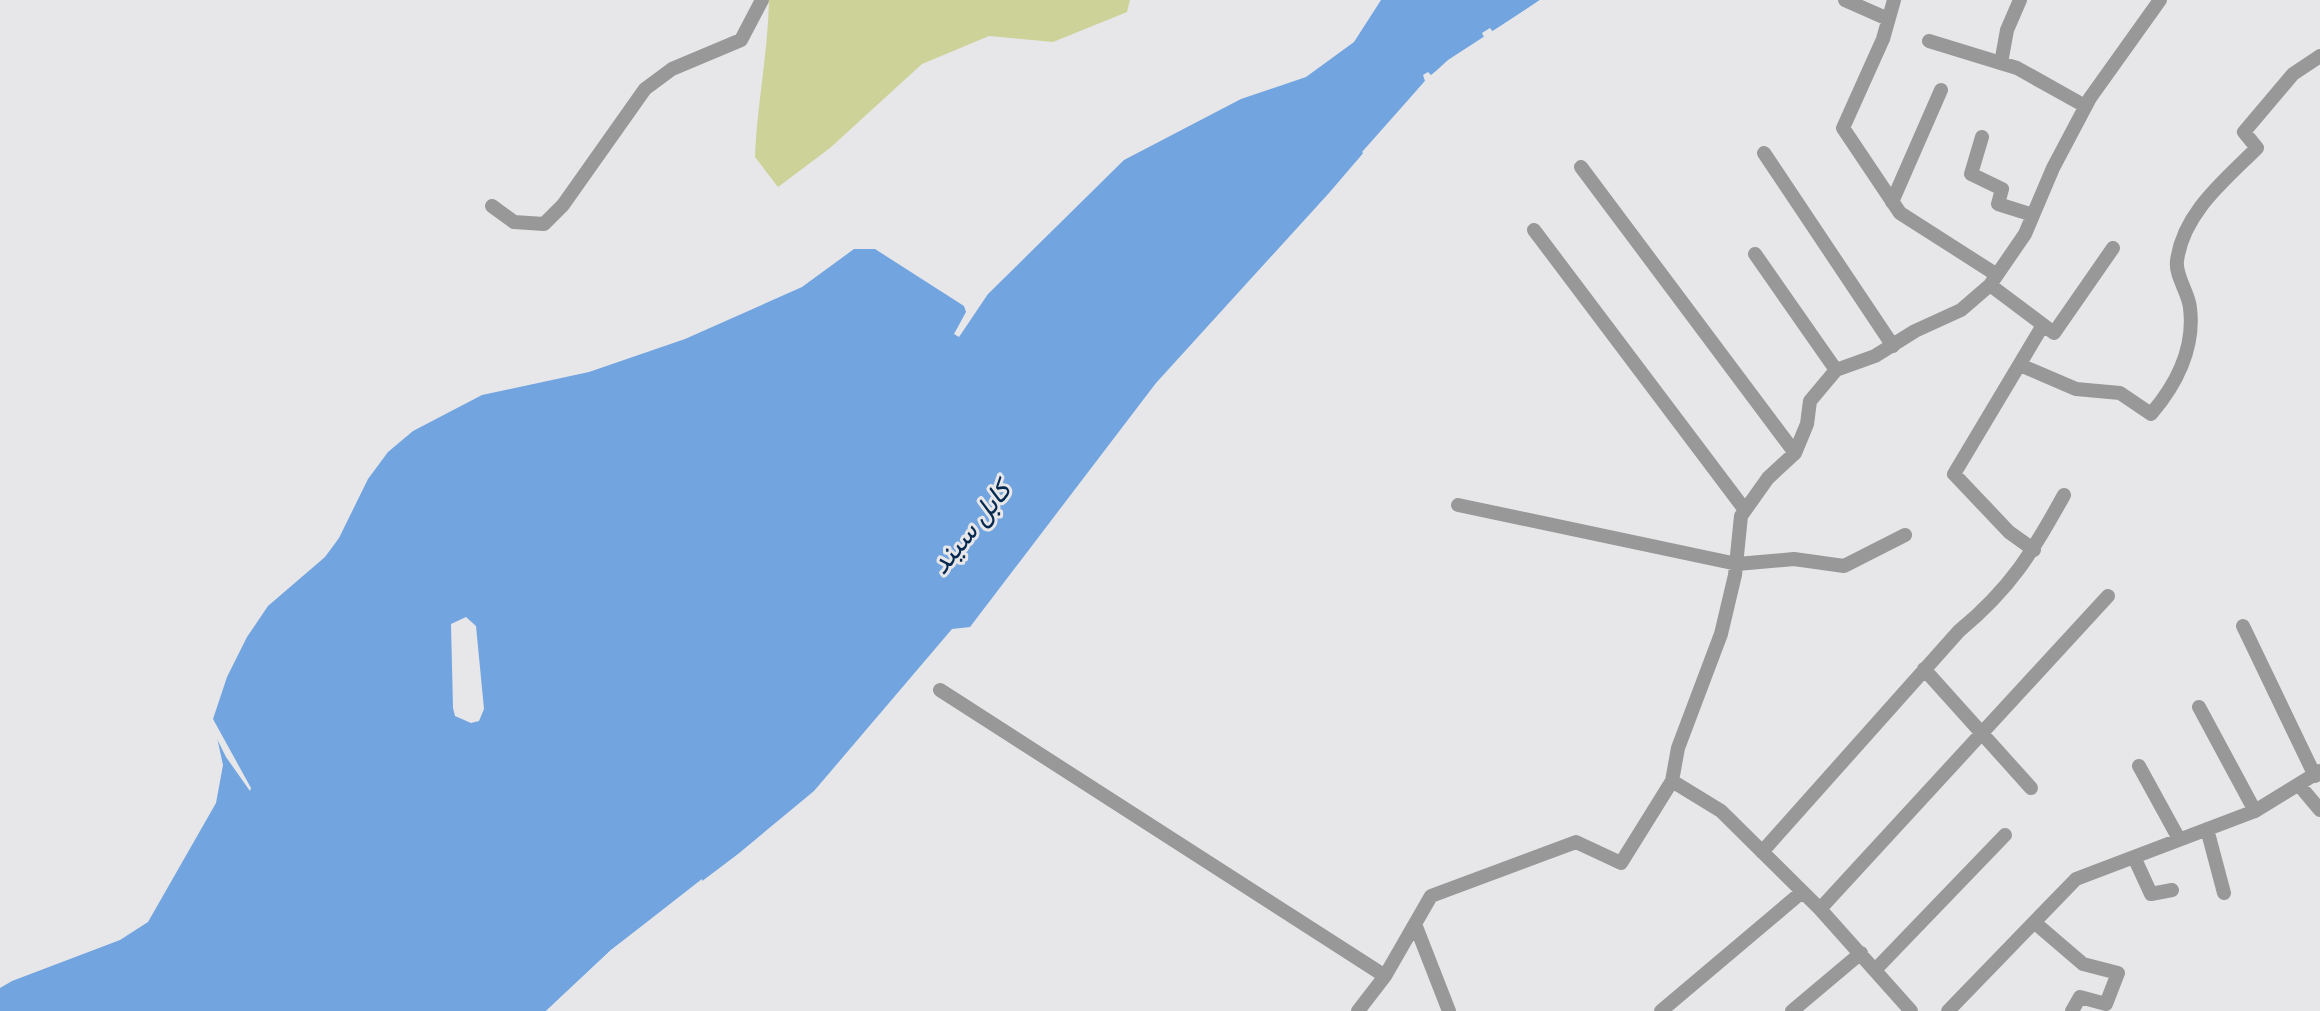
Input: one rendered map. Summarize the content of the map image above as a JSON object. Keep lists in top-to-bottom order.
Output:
{
  "water": ["کابل سيند"]
}
